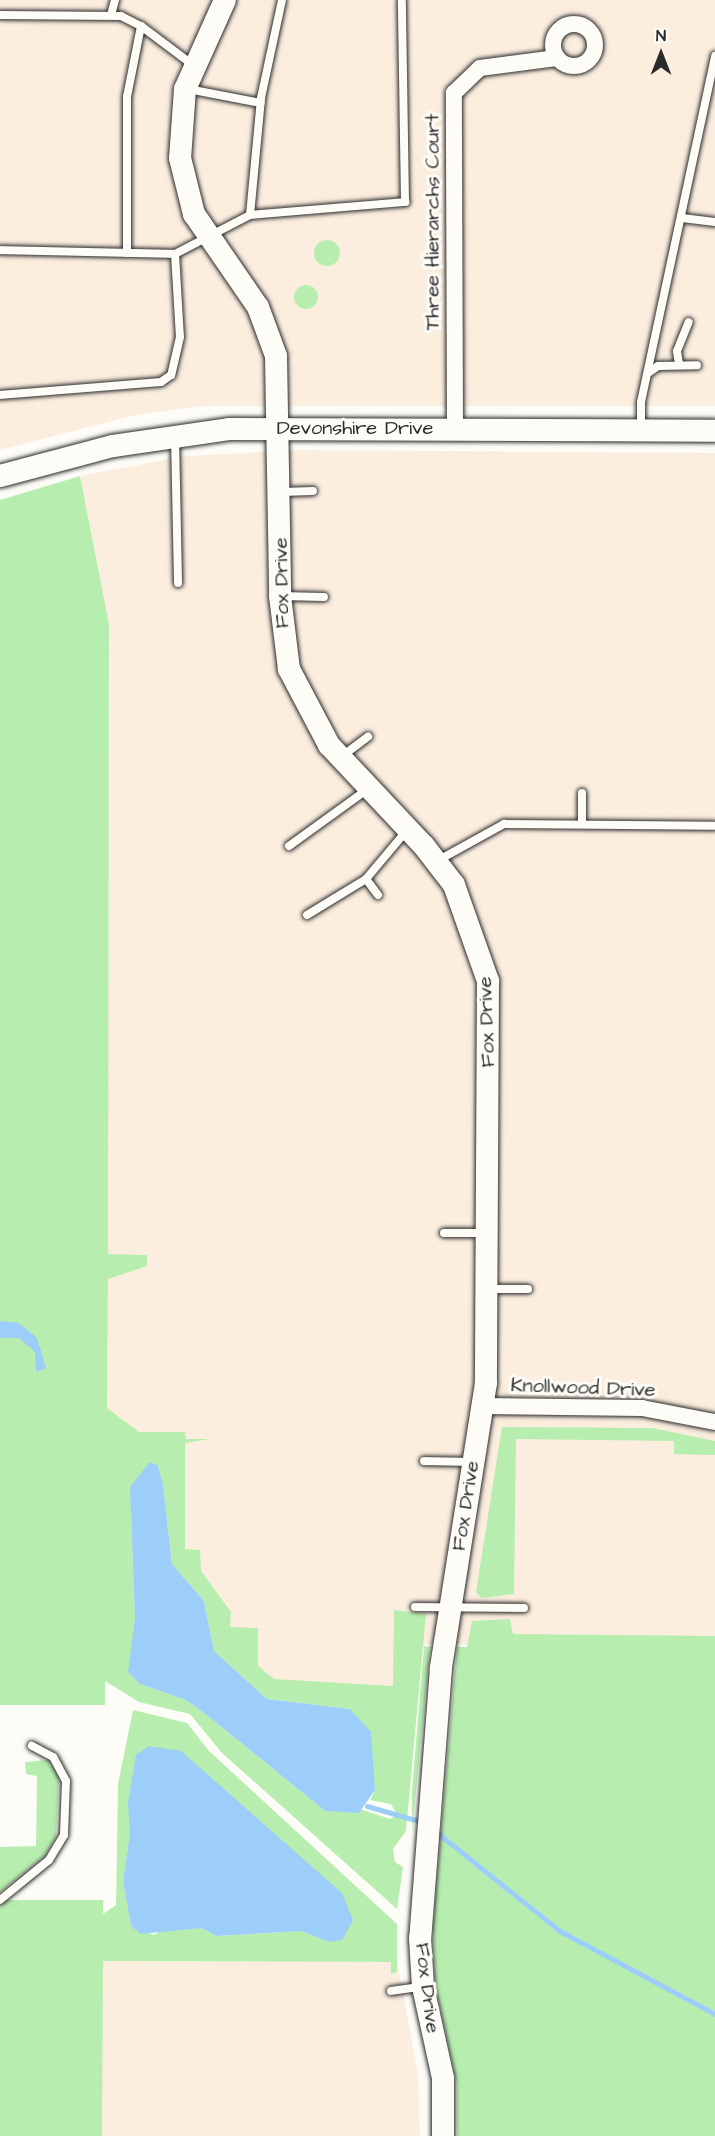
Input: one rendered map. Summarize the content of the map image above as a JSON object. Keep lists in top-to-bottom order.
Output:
{
  "streets": {
    "street": [
      "Three Hierarchs Court",
      "Devonshire Drive",
      "Fox Drive",
      "Knollwood Drive"
    ]
  },
  "crossings": [
    ["Three Hierarchs Court", "Devonshire Drive"],
    ["Devonshire Drive", "Fox Drive"],
    ["Fox Drive", "Knollwood Drive"]
  ],
  "north": "top"
}
